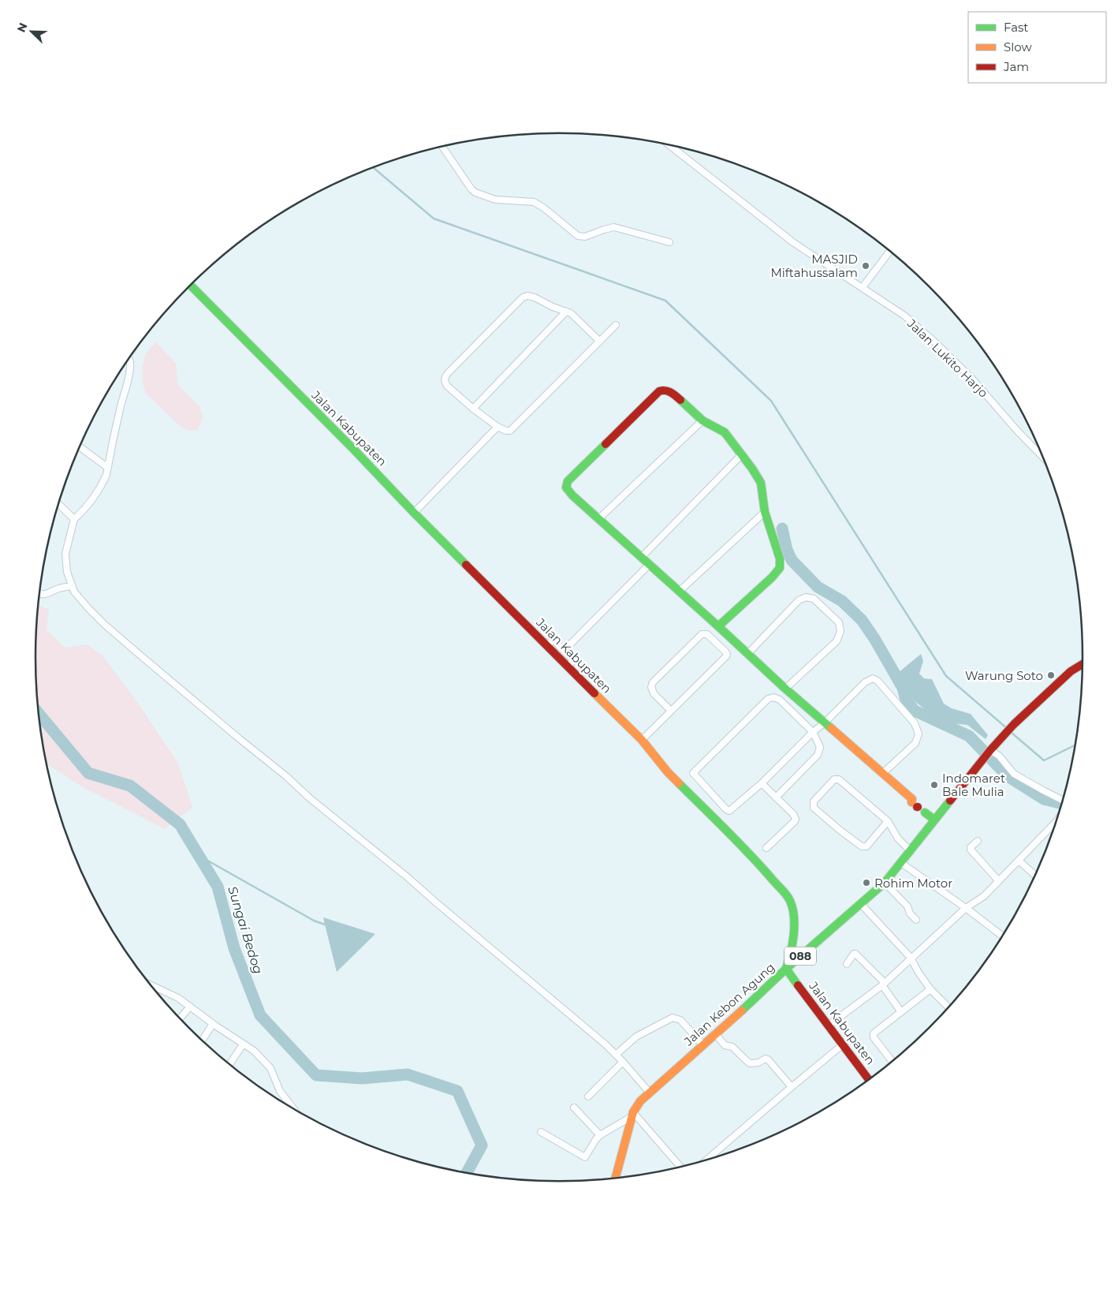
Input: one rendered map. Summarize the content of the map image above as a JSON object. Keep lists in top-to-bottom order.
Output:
{
  "streets": {
    "main road": ["Jalan Kabupaten", "088", "Jalan Kebon Agung"],
    "street": ["Jalan Lukito Harjo"]
  },
  "crossings": [
    ["Jalan Kabupaten", "Jalan Kebon Agung"]
  ],
  "water": ["Sungai Bedog"],
  "places": [
    "MASJID Miftahussalam",
    "Warung Soto",
    "Indomaret Bale Mulia",
    "Rohim Motor"
  ],
  "legend": ["Fast", "Slow", "Jam"],
  "north": "top left"
}
